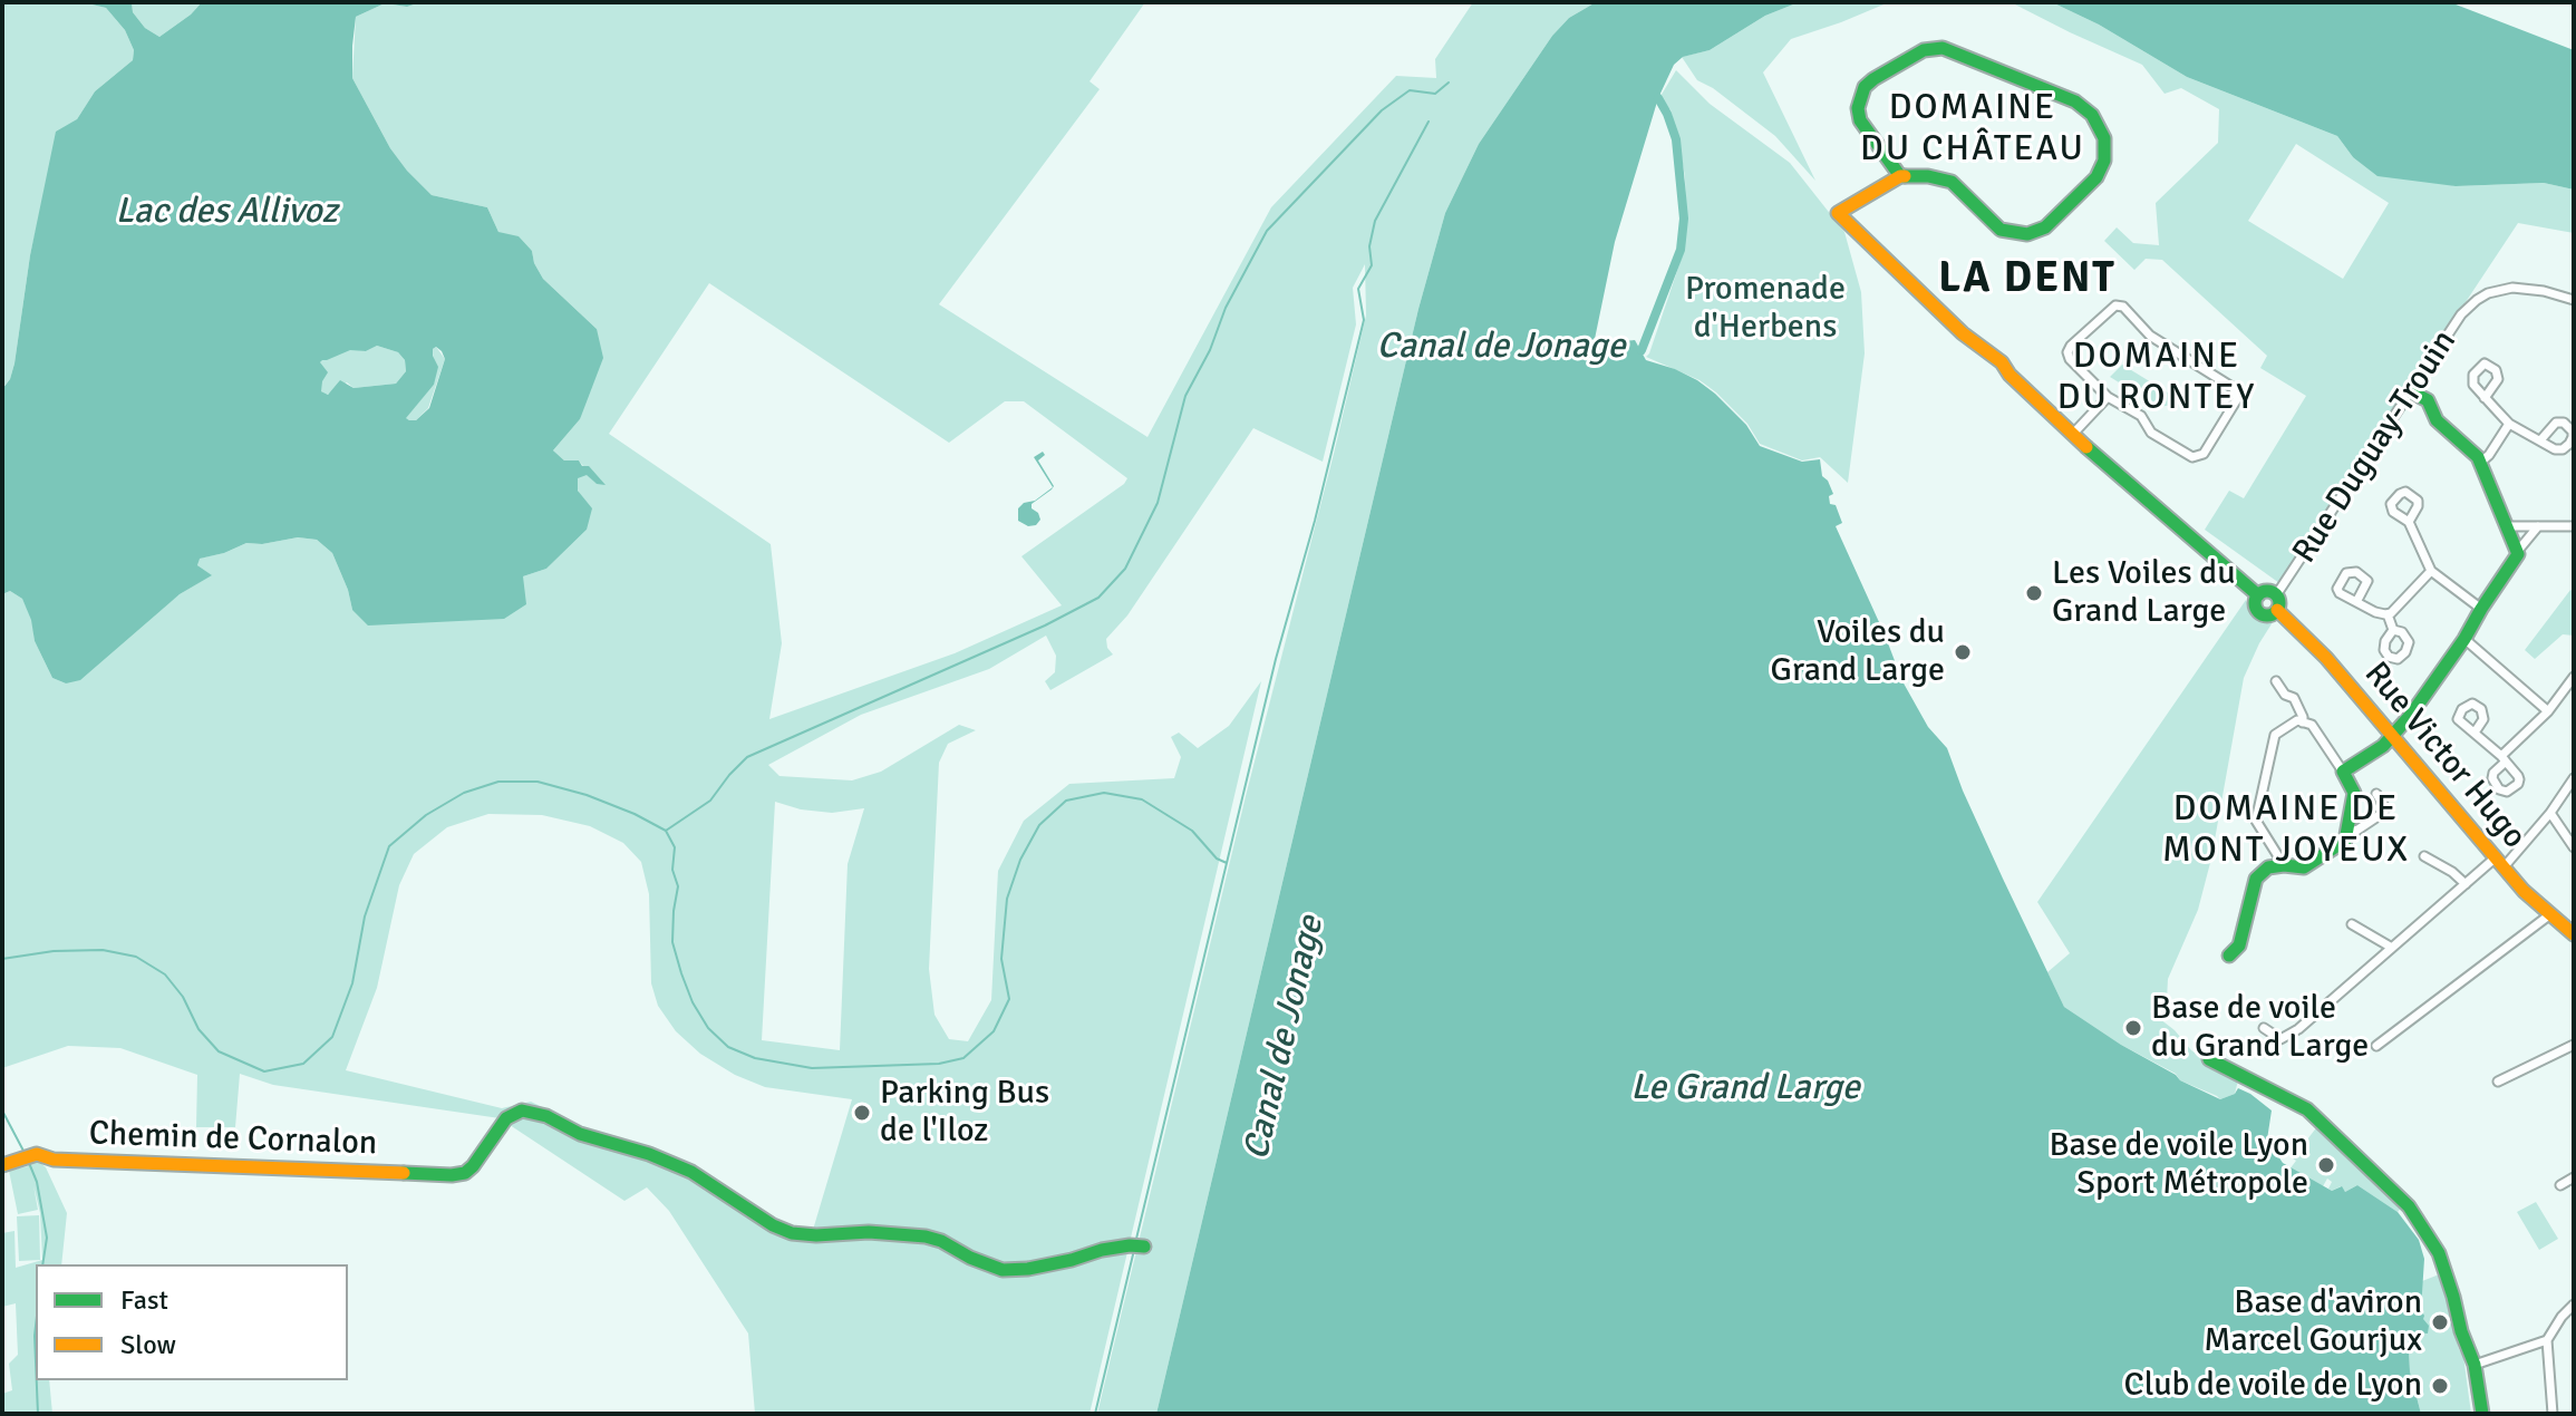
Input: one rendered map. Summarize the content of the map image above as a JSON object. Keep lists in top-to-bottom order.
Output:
{
  "streets": {
    "street": ["Rue Duguay-Trouin", "Rue Victor Hugo", "Chemin de Cornalon"]
  },
  "crossings": [
    ["Rue Duguay-Trouin", "Rue Victor Hugo"]
  ],
  "districts": [
    "DOMAINE DU CHÂTEAU",
    "LA DENT",
    "DOMAINE DU RONTEY",
    "DOMAINE DE MONT JOYEUX"
  ],
  "water": ["Lac des Allivoz", "Canal de Jonage", "Le Grand Large"],
  "parks": ["Promenade d'Herbens"],
  "places": [
    "Les Voiles du Grand Large",
    "Voiles du Grand Large",
    "Base de voile du Grand Large",
    "Parking Bus de l'Iloz",
    "Base de voile Lyon Sport Métropole",
    "Base d'aviron Marcel Gourjux",
    "Club de voile de Lyon"
  ],
  "legend": ["Fast", "Slow"]
}
